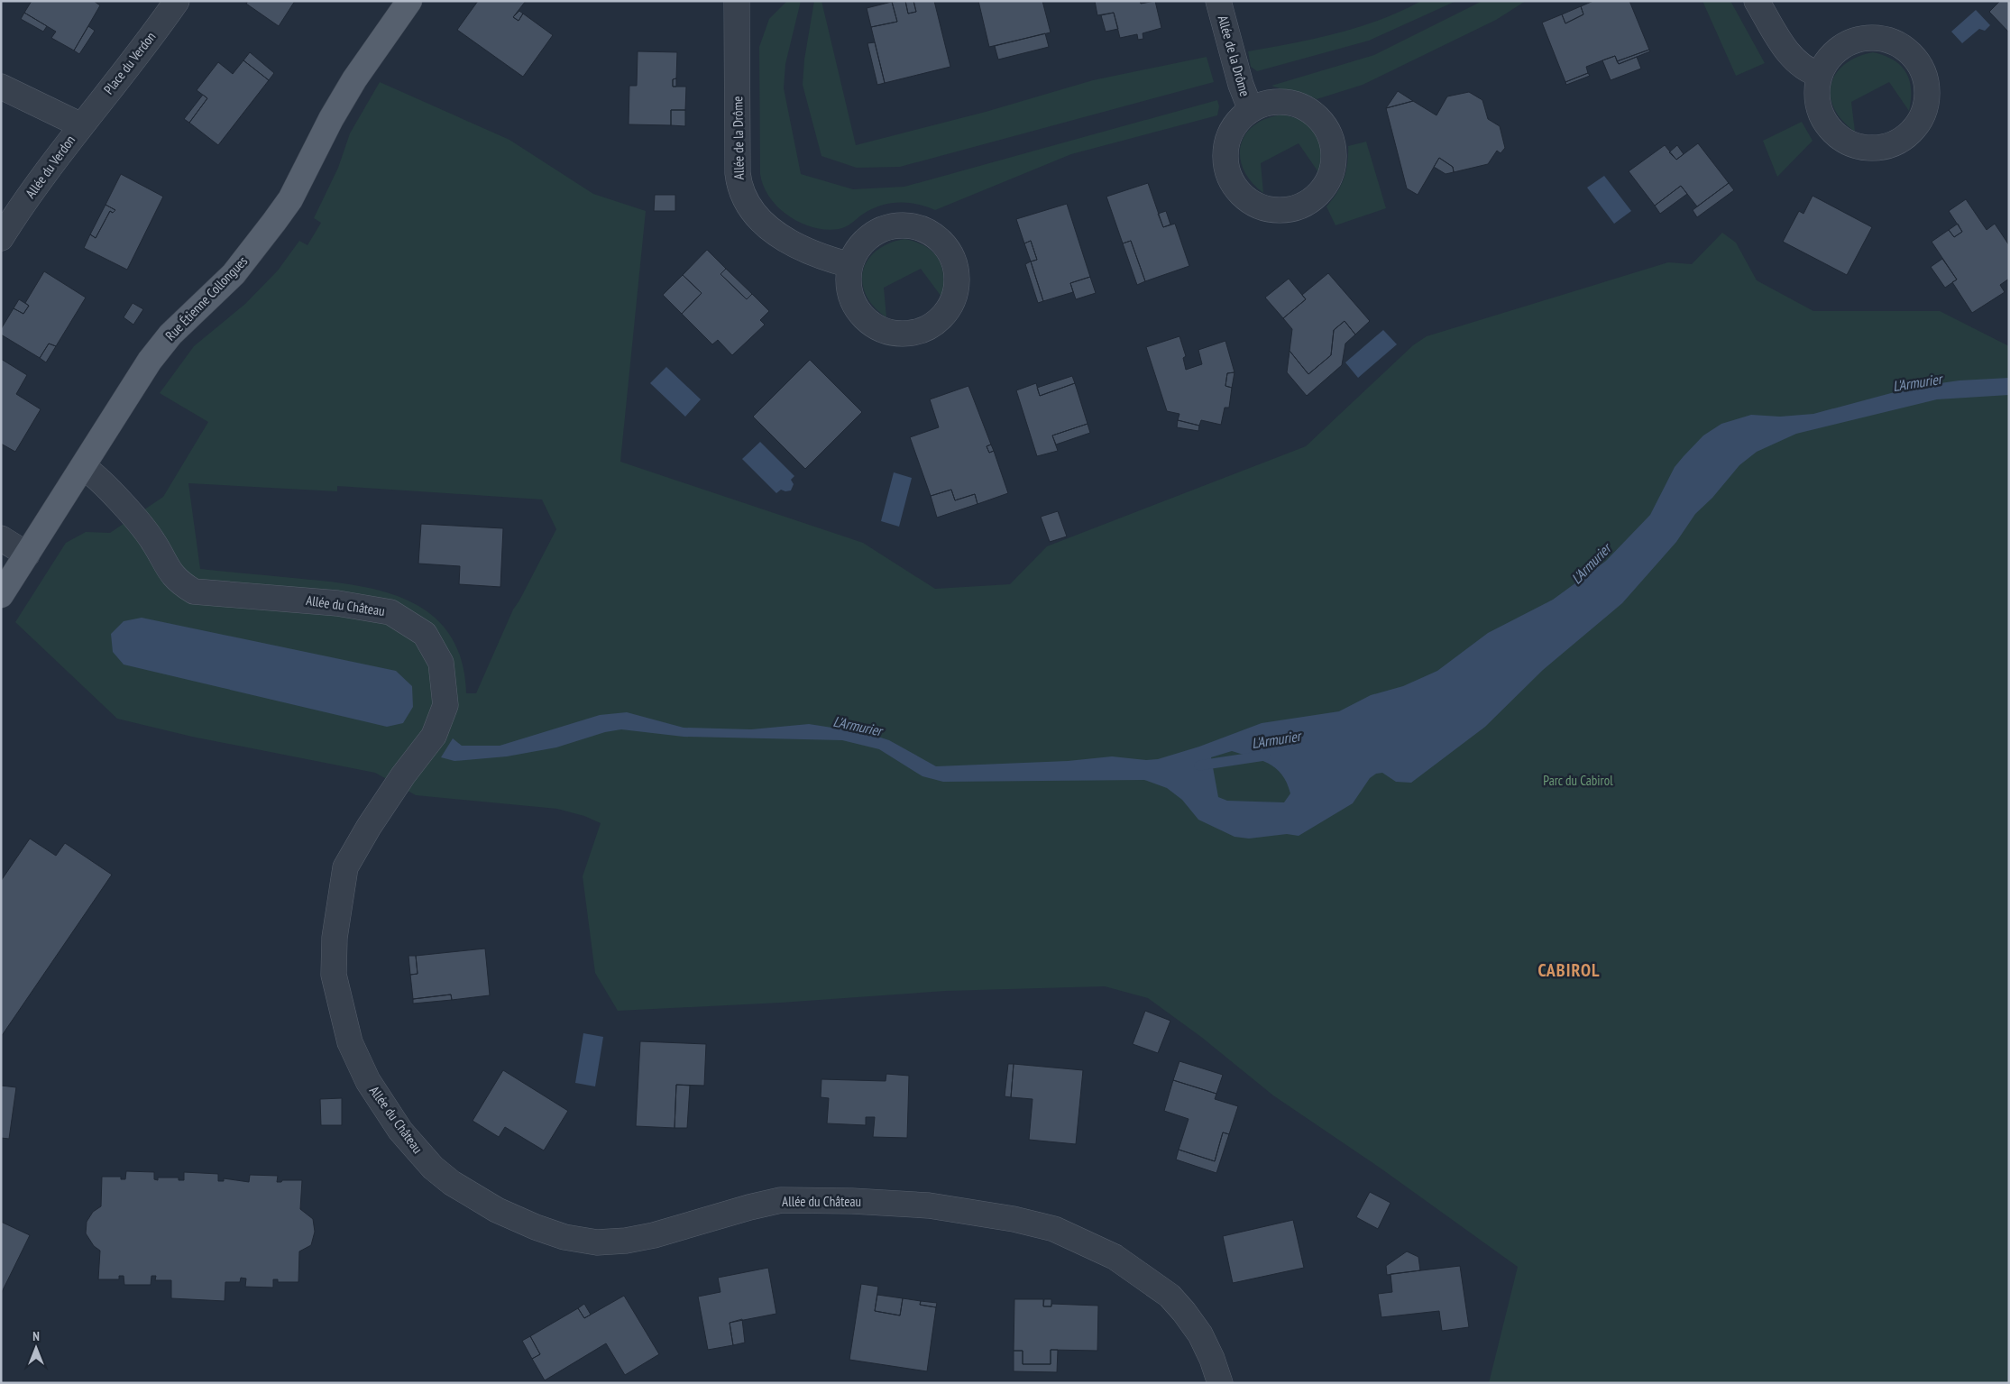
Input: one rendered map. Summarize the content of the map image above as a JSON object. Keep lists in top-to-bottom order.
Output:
{
  "streets": {
    "main road": ["Rue Étienne Collongues"],
    "street": [
      "Allée de la Drôme",
      "Place du Verdon",
      "Allée du Verdon",
      "Allée du Château"
    ]
  },
  "crossings": [
    ["Place du Verdon", "Allée du Verdon"],
    ["Rue Étienne Collongues", "Allée du Château"]
  ],
  "districts": ["CABIROL"],
  "water": ["L'Armurier"],
  "parks": ["Parc du Cabirol"],
  "north": "top"
}
